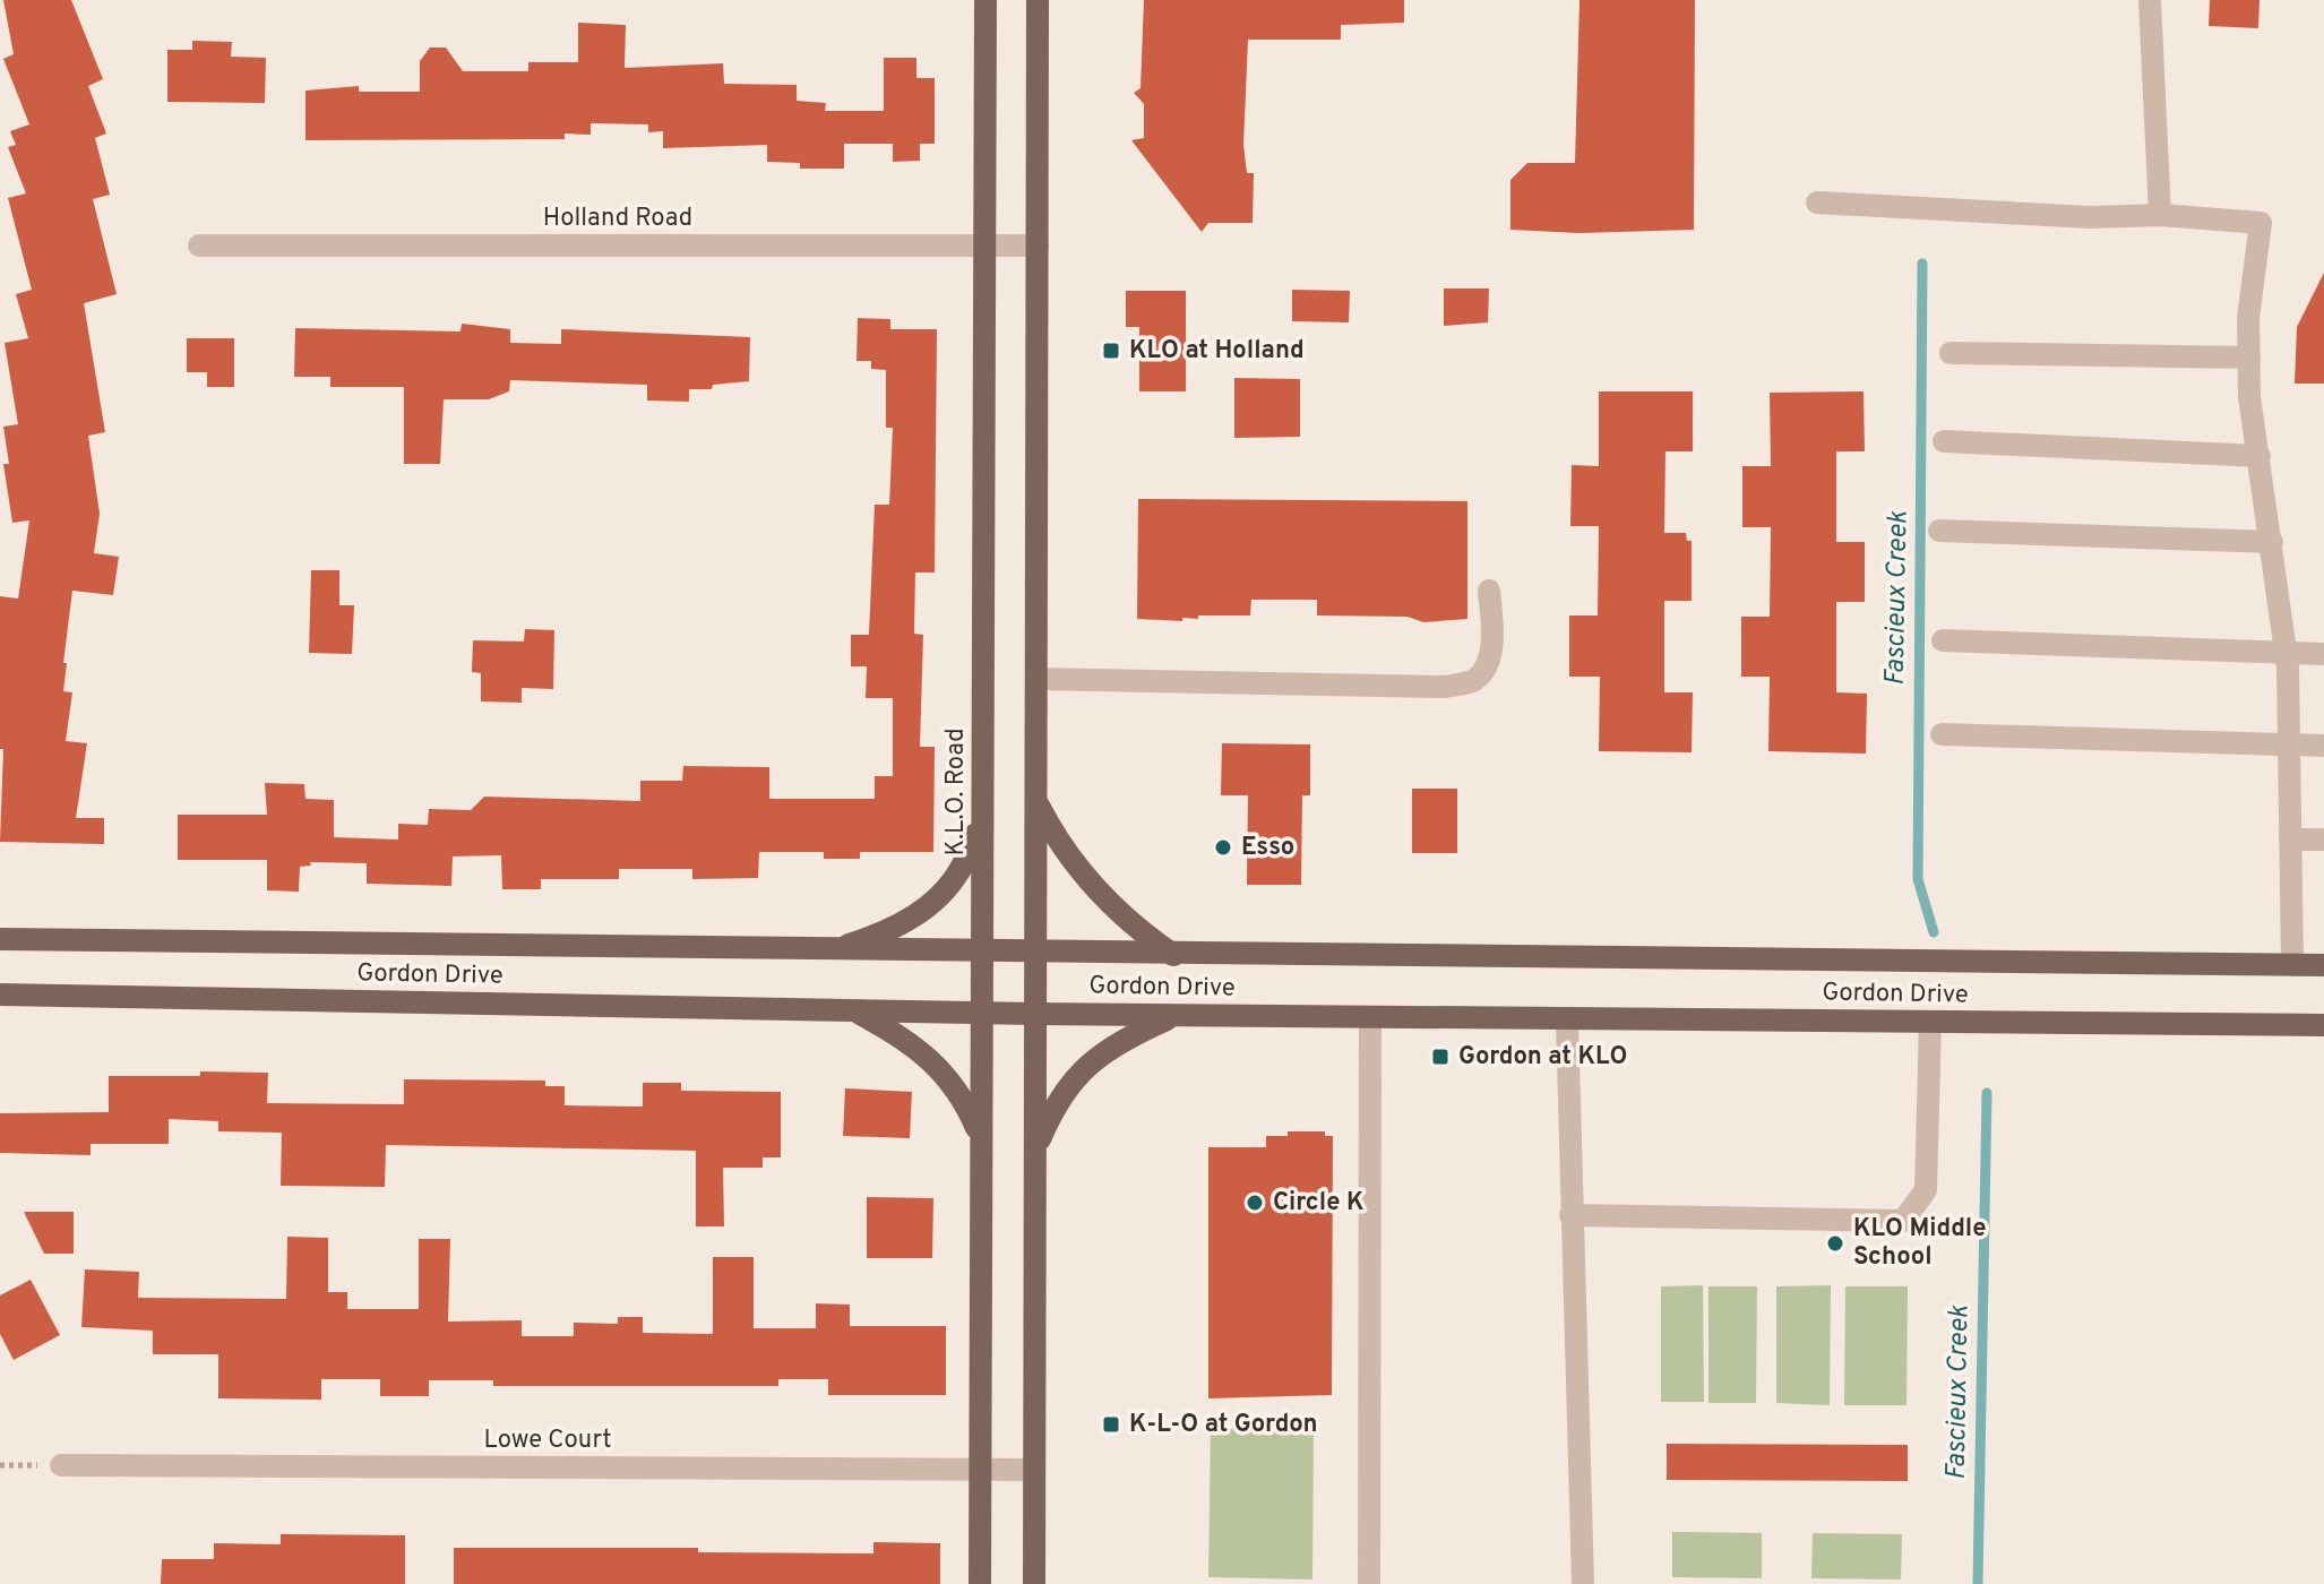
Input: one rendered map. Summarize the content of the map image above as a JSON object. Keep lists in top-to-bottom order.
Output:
{
  "streets": {
    "main road": ["K.L.O. Road", "Gordon Drive"],
    "street": ["Holland Road", "Lowe Court"]
  },
  "crossings": [
    ["Holland Road", "K.L.O. Road"],
    ["K.L.O. Road", "Gordon Drive"],
    ["K.L.O. Road", "Lowe Court"]
  ],
  "water": ["Fascieux Creek"],
  "places": {
    "transit": ["KLO at Holland", "Gordon at KLO", "K-L-O at Gordon"],
    "other": ["Esso", "Circle K", "KLO Middle School"]
  }
}
